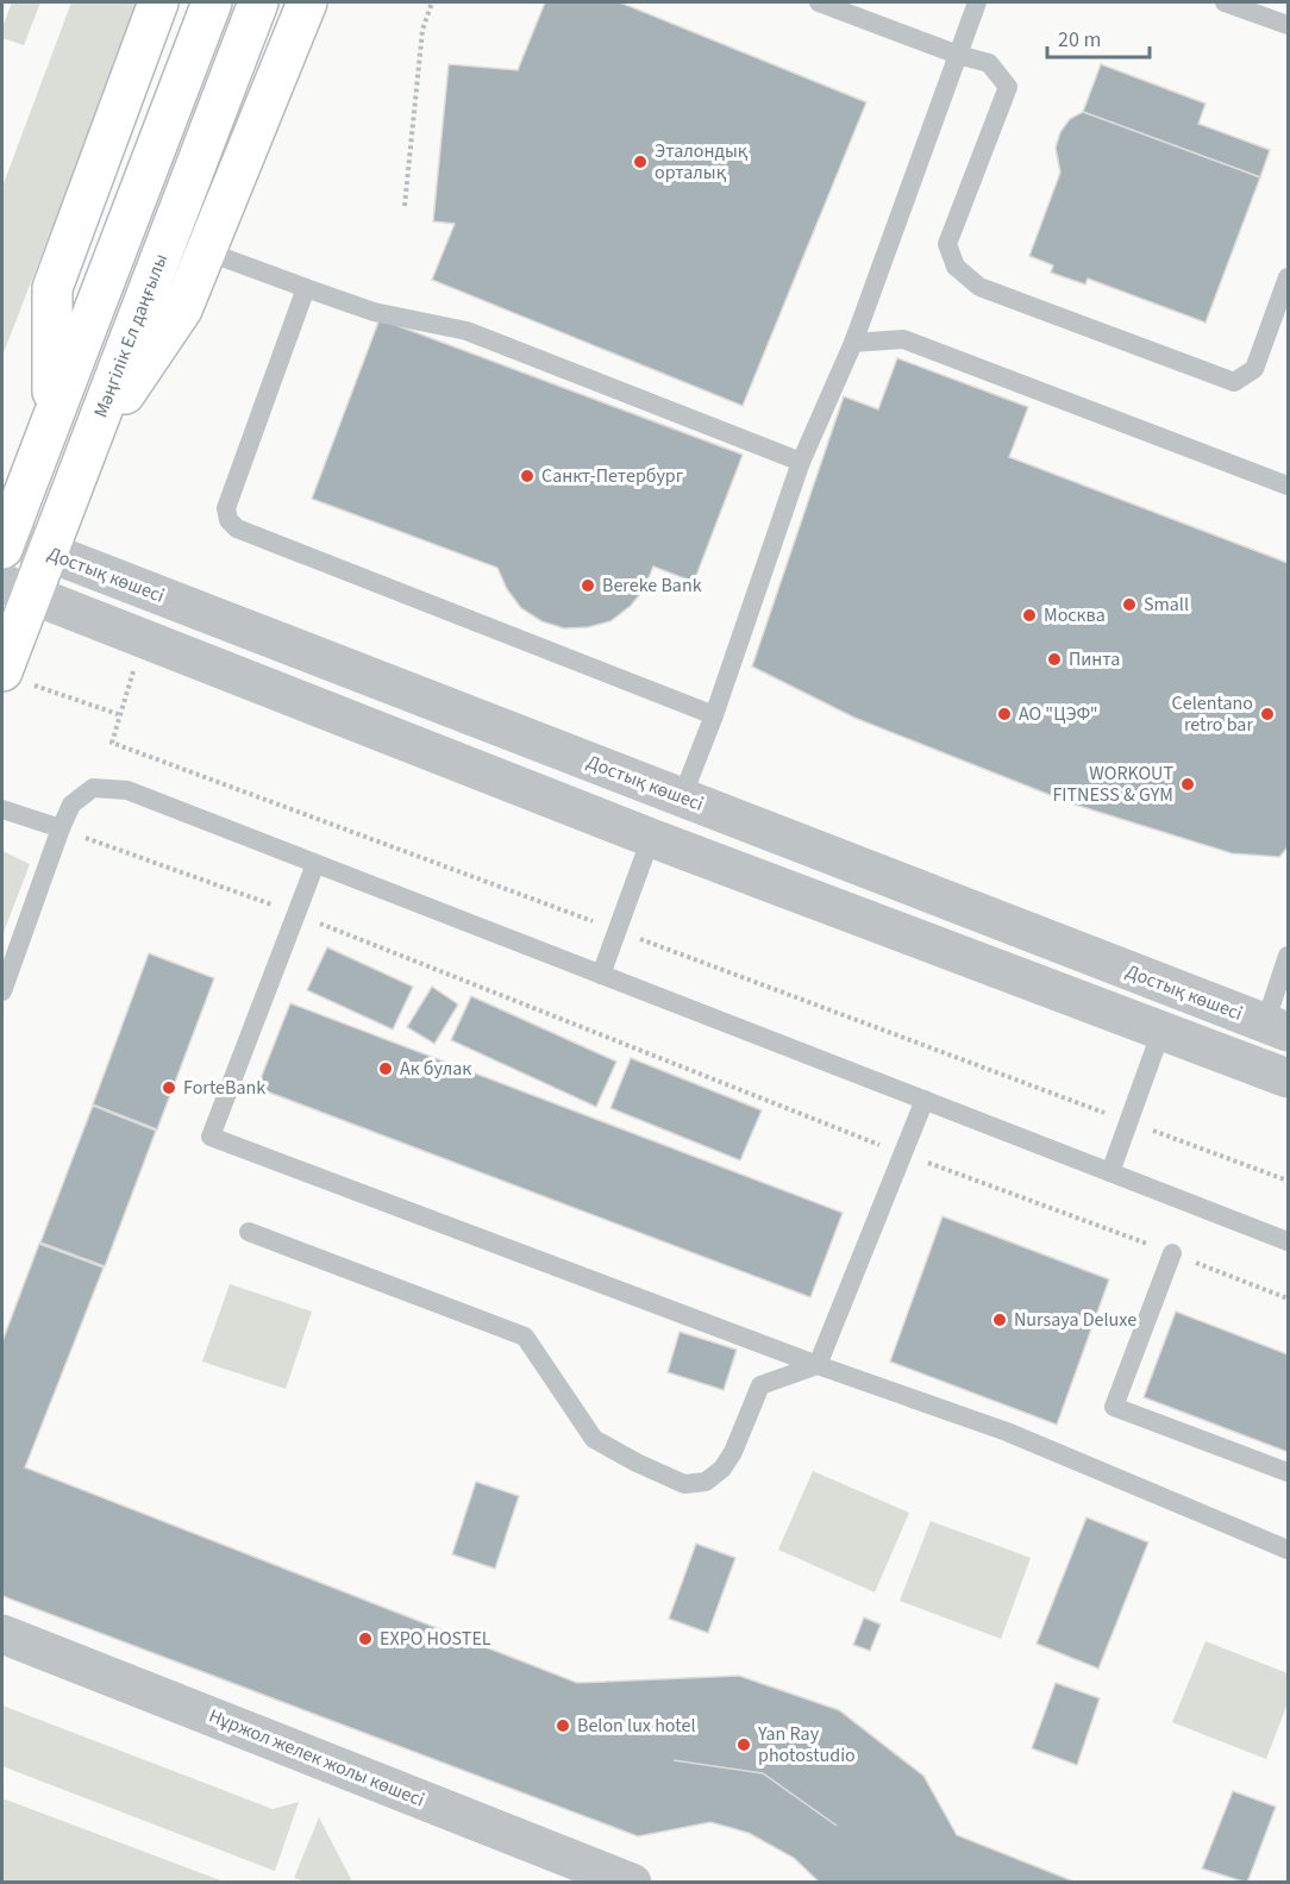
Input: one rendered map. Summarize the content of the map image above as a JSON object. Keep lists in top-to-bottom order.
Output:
{
  "streets": {
    "main road": ["Мәңгілік Ел даңғылы"],
    "street": ["Достық көшесі", "Нұржол желек жолы көшесі"]
  },
  "crossings": [
    ["Мәңгілік Ел даңғылы", "Достық көшесі"]
  ],
  "places": [
    "Эталондық орталық",
    "Санкт-Петербург",
    "Bereke Bank",
    "Small",
    "Москва",
    "Пинта",
    "АО \"ЦЭФ\"",
    "Celentano retro bar",
    "WORKOUT FITNESS & GYM",
    "Ак булак",
    "ForteBank",
    "Nursaya Deluxe",
    "EXPO HOSTEL",
    "Belon lux hotel",
    "Yan Ray photostudio"
  ],
  "scale_bar": "20 m"
}
